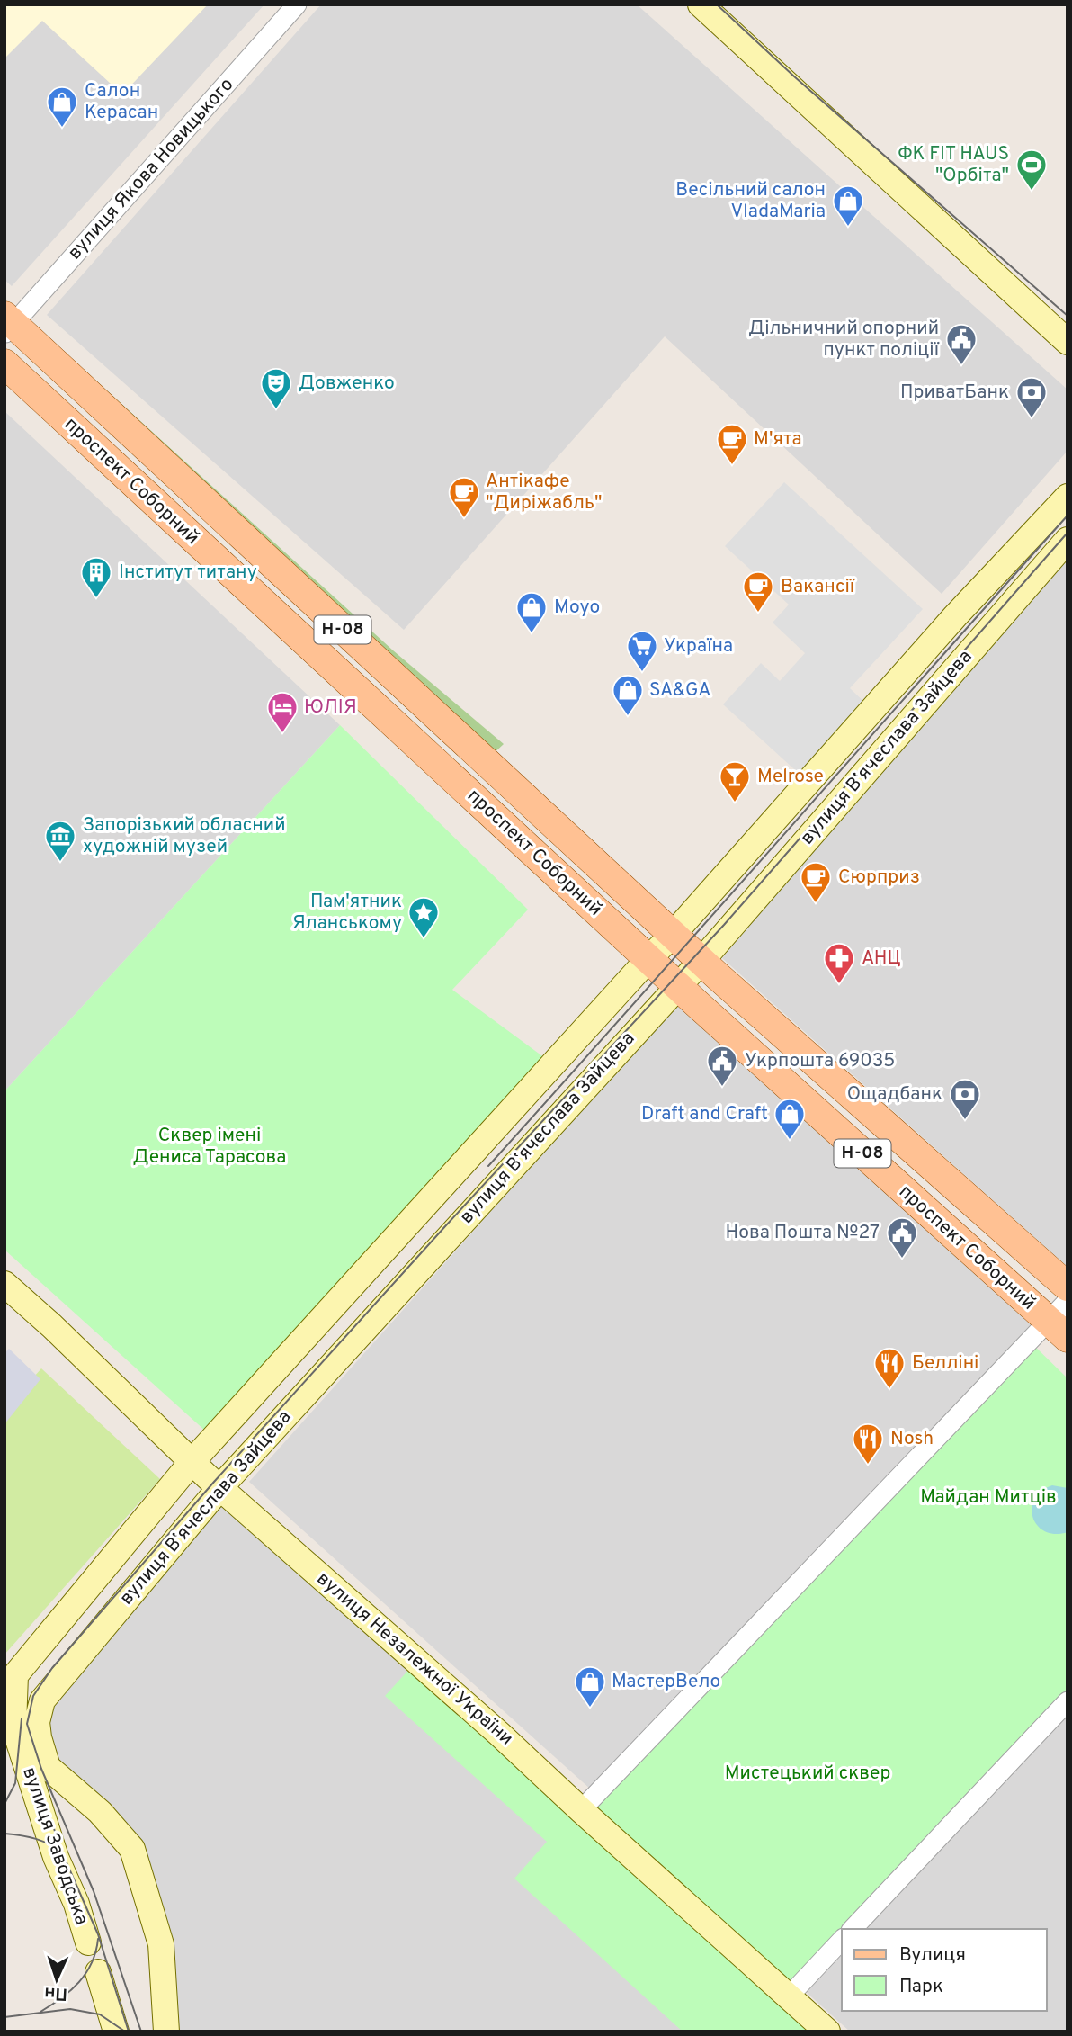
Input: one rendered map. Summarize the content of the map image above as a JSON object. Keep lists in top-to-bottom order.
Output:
{
  "streets": {
    "main road": [
      "проспект Соборний",
      "Н-08",
      "вулиця Вʼячеслава Зайцева",
      "вулиця Незалежної України",
      "вулиця Заводська"
    ],
    "street": ["вулиця Якова Новицького"]
  },
  "crossings": [
    ["вулиця Якова Новицького", "проспект Соборний"],
    ["проспект Соборний", "вулиця Вʼячеслава Зайцева"],
    ["вулиця Вʼячеслава Зайцева", "вулиця Незалежної України"],
    ["вулиця Вʼячеслава Зайцева", "вулиця Заводська"]
  ],
  "parks": ["Сквер імені Дениса Тарасова", "Майдан Митців", "Мистецький сквер"],
  "places": {
    "shop": [
      "Салон Керасан",
      "Весільний салон VladaMaria",
      "Moyo",
      "SA&GA",
      "Draft and Craft",
      "МастерВело"
    ],
    "sports": ["ФК FIT HAUS \"Орбіта\""],
    "public building": ["Дільничний опорний пункт поліції", "Укрпошта 69035", "Нова Пошта №27"],
    "theatre": ["Довженко"],
    "bank": ["ПриватБанк", "Ощадбанк"],
    "cafe": [
      "М'ята",
      "Антiкафе \"Дирiжабль\"",
      "Вакансії",
      "Сюрприз"
    ],
    "building": ["Інститут титану"],
    "supermarket": ["Україна"],
    "hotel": ["ЮЛІЯ"],
    "bar": ["Melrose"],
    "museum": ["Запорізький обласний художній музей"],
    "place": ["Пам'ятник Яланському"],
    "pharmacy": ["АНЦ"],
    "restaurant": ["Белліні", "Nosh"]
  },
  "legend": ["Вулиця", "Парк"],
  "north": "bottom"
}
